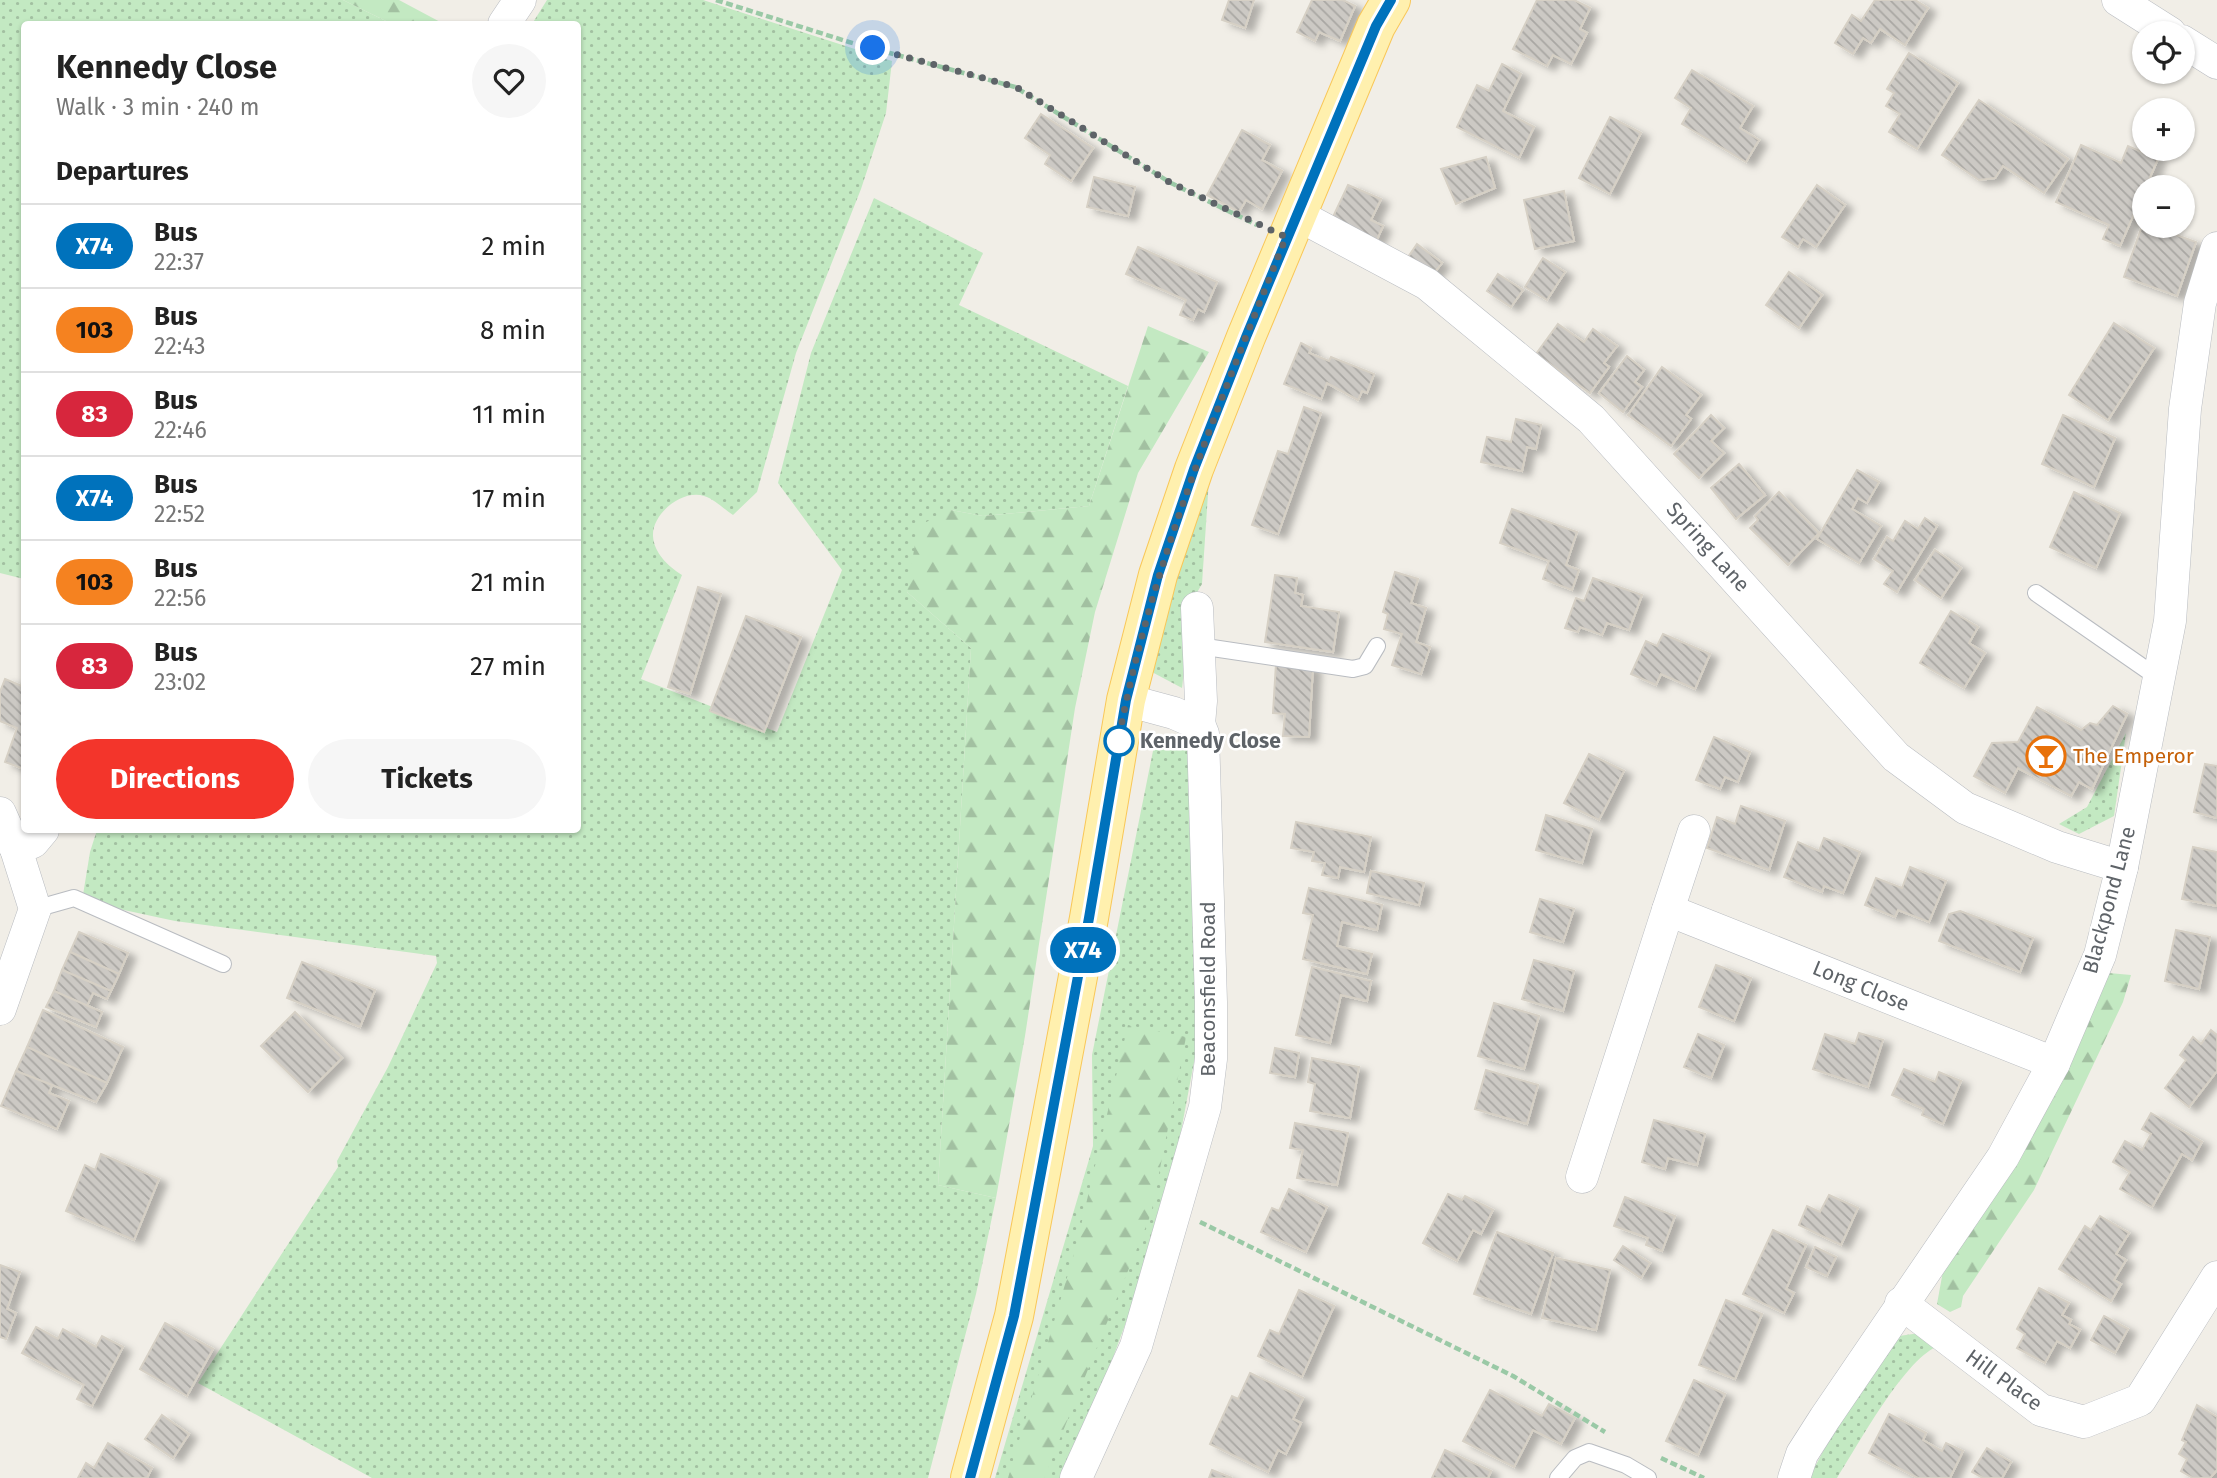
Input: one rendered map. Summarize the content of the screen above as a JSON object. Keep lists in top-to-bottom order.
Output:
{
  "streets": {
    "street": [
      "Spring Lane",
      "Blackpond Lane",
      "Long Close",
      "Beaconsfield Road",
      "Hill Place"
    ]
  },
  "crossings": [
    ["Spring Lane", "Blackpond Lane"],
    ["Blackpond Lane", "Long Close"],
    ["Blackpond Lane", "Hill Place"]
  ],
  "places": {
    "other": ["Kennedy Close"],
    "bar": ["The Emperor"]
  },
  "lines": ["bus line X74"],
  "page": {
    "on_map": "X74",
    "map_buttons": ["+", "−"],
    "heading": [
      ["Kennedy Close", "Walk · 3 min · 240 m"],
      "Departures"
    ],
    "list": [
      {
        "mark": "X74",
        "name": "Bus",
        "note": "22:37",
        "value": "2 min"
      },
      {
        "mark": "103",
        "name": "Bus",
        "note": "22:43",
        "value": "8 min"
      },
      {
        "mark": "83",
        "name": "Bus",
        "note": "22:46",
        "value": "11 min"
      },
      {
        "mark": "X74",
        "name": "Bus",
        "note": "22:52",
        "value": "17 min"
      },
      {
        "mark": "103",
        "name": "Bus",
        "note": "22:56",
        "value": "21 min"
      },
      {
        "mark": "83",
        "name": "Bus",
        "note": "23:02",
        "value": "27 min"
      }
    ],
    "buttons": ["Directions", "Tickets"]
  }
}
